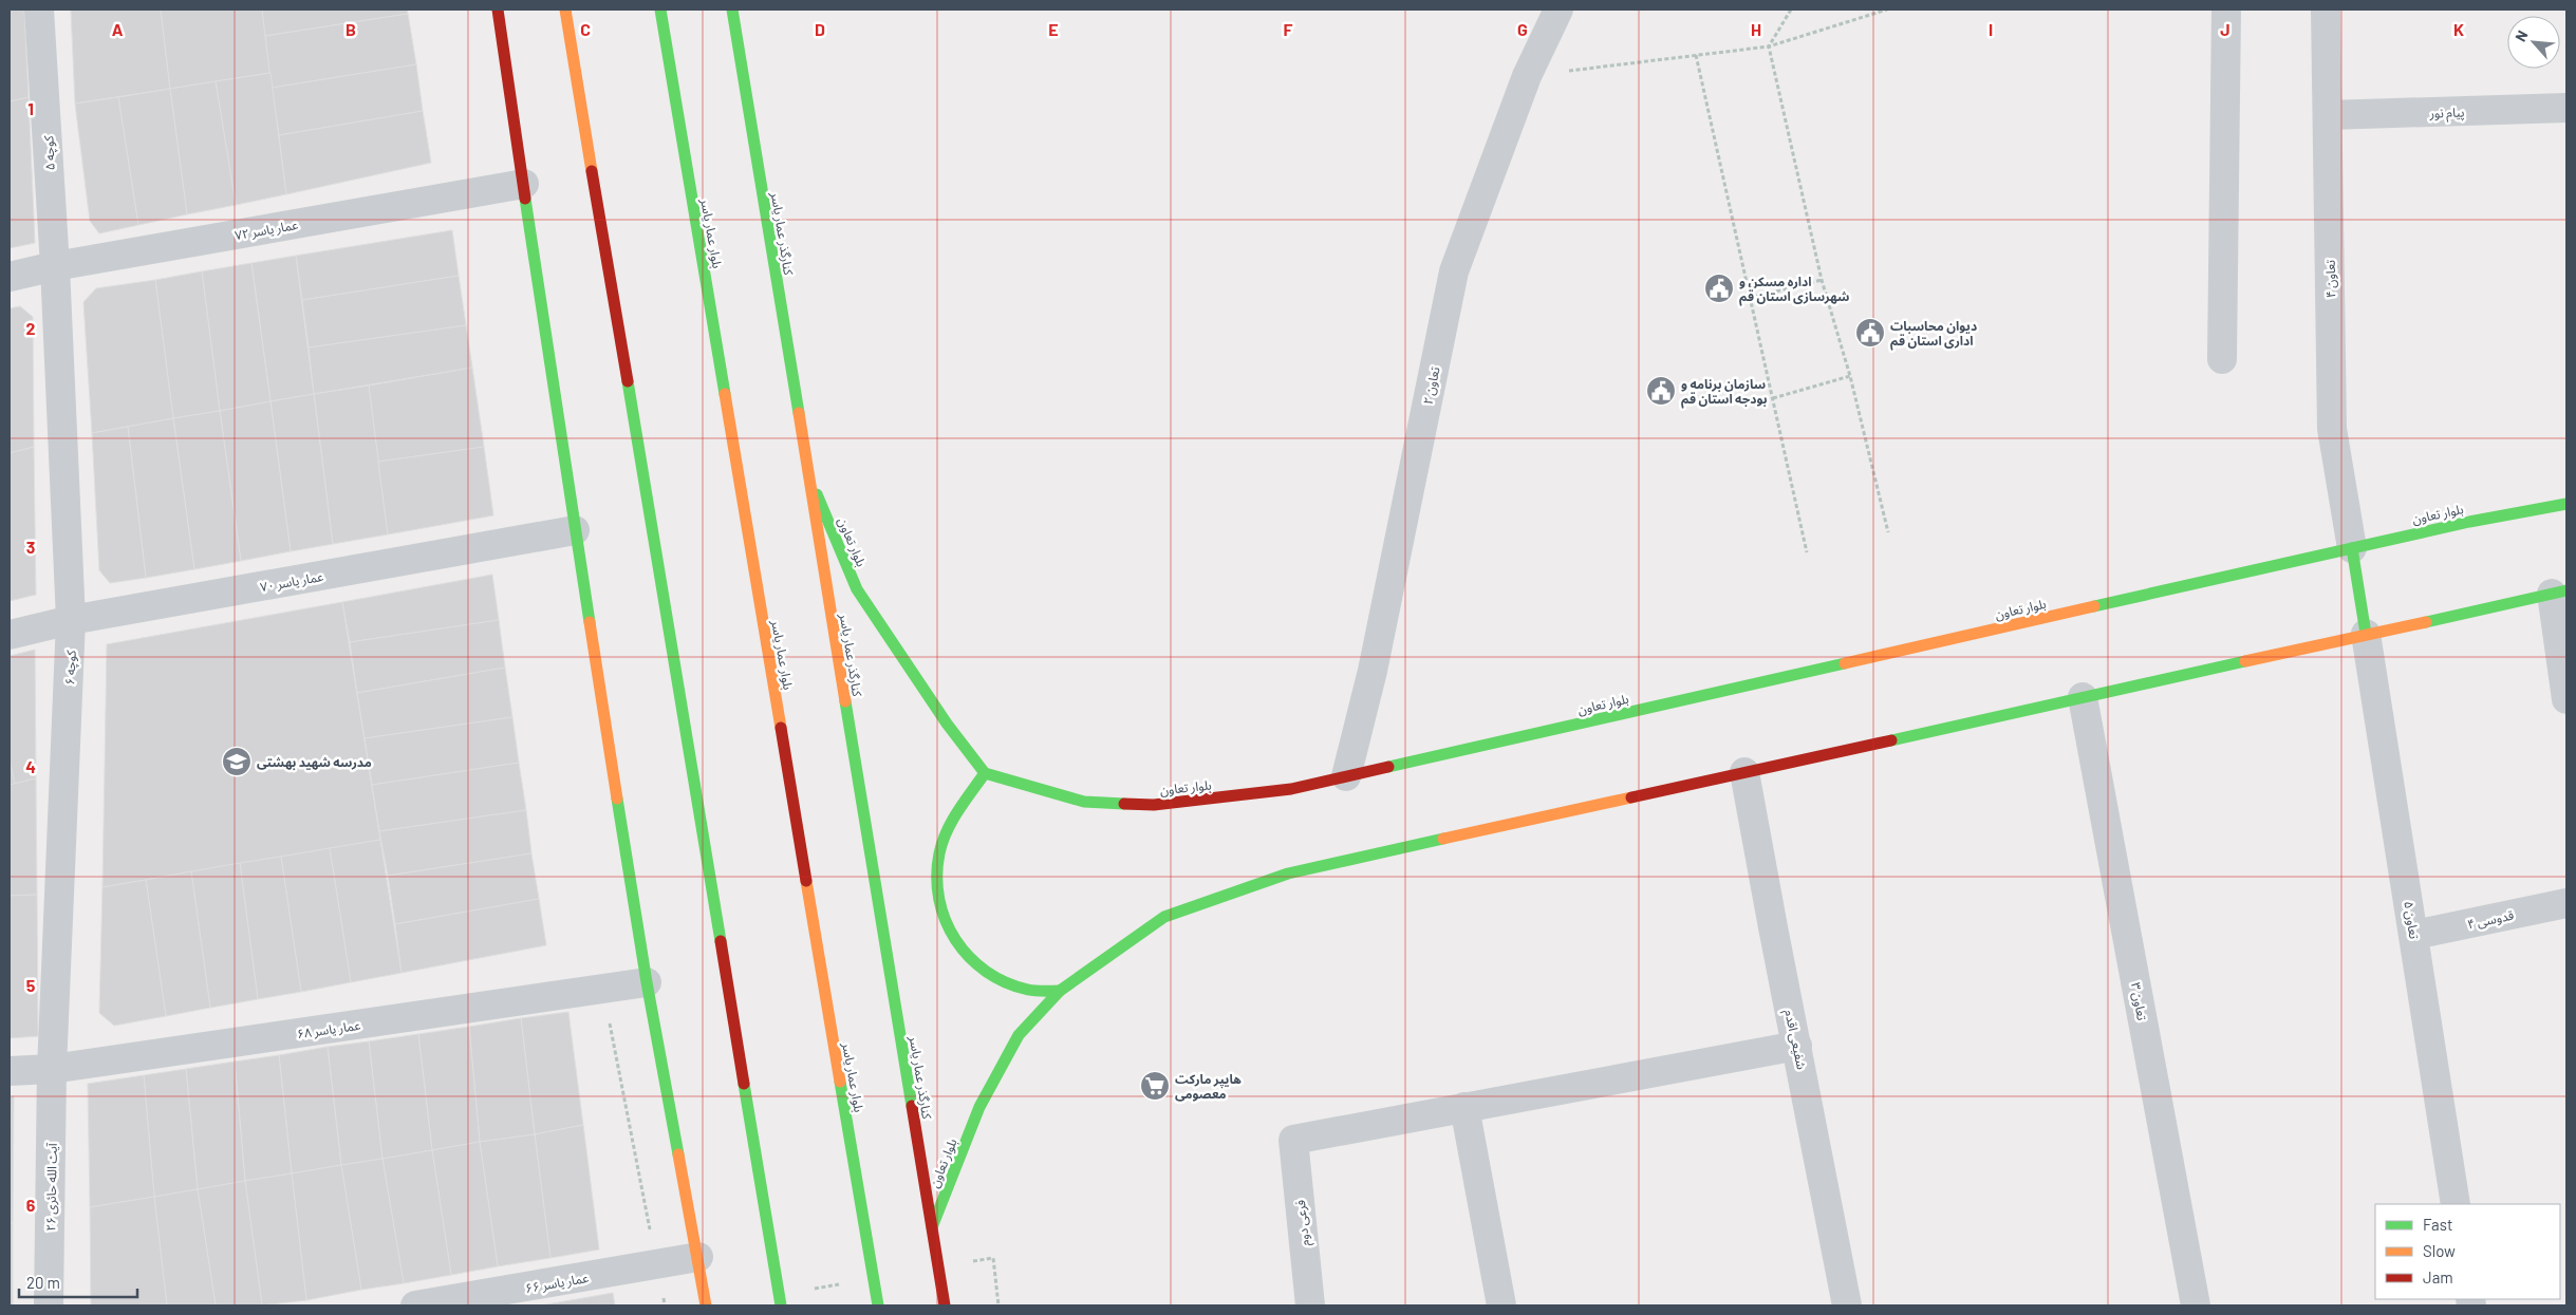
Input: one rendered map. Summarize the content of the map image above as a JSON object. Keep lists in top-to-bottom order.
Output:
{
  "streets": {
    "main road": ["بلوار عمار یاسر", "کنارگذر عمار یاسر", "بلوار تعاون"],
    "street": [
      "پیام نور",
      "کوچه ۵",
      "عمار یاسر ۷۲",
      "تعاون ۴",
      "تعاون ۲",
      "عمار یاسر ۷۰",
      "کوچه ۶",
      "قدوسی ۴",
      "تعاون ۵",
      "تعاون ۳",
      "عمار یاسر ۶۸",
      "شفیعی اقدم",
      "آیت الله حائری ۲۶",
      "فرعی دوم",
      "عمار یاسر ۶۶"
    ]
  },
  "crossings": [
    ["پیام نور", "تعاون ۴"],
    ["کوچه ۵", "عمار یاسر ۷۲"],
    ["کوچه ۵", "کوچه ۶"],
    ["عمار یاسر ۷۲", "کوچه ۶"],
    ["کنارگذر عمار یاسر", "بلوار تعاون"],
    ["تعاون ۴", "بلوار تعاون"],
    ["تعاون ۲", "بلوار تعاون"],
    ["بلوار تعاون", "تعاون ۵"],
    ["بلوار تعاون", "تعاون ۳"],
    ["بلوار تعاون", "شفیعی اقدم"],
    ["عمار یاسر ۷۰", "کوچه ۶"],
    ["کوچه ۶", "عمار یاسر ۶۸"],
    ["کوچه ۶", "آیت الله حائری ۲۶"],
    ["قدوسی ۴", "تعاون ۵"],
    ["عمار یاسر ۶۸", "آیت الله حائری ۲۶"]
  ],
  "places": {
    "public building": ["اداره مسکن و شهرسازی استان قم", "دیوان محاسبات اداری استان قم", "سازمان برنامه و بودجه استان قم"],
    "school or university": ["مدرسه شهید بهشتی"],
    "supermarket": ["هایپر مارکت معصومی"]
  },
  "legend": ["Fast", "Slow", "Jam"],
  "scale_bar": "20 m",
  "north": "top left",
  "grid": {
    "columns": [
      "A",
      "B",
      "C",
      "D",
      "E",
      "F",
      "G",
      "H",
      "I",
      "J",
      "K"
    ],
    "rows": [
      "1",
      "2",
      "3",
      "4",
      "5",
      "6"
    ]
  }
}
